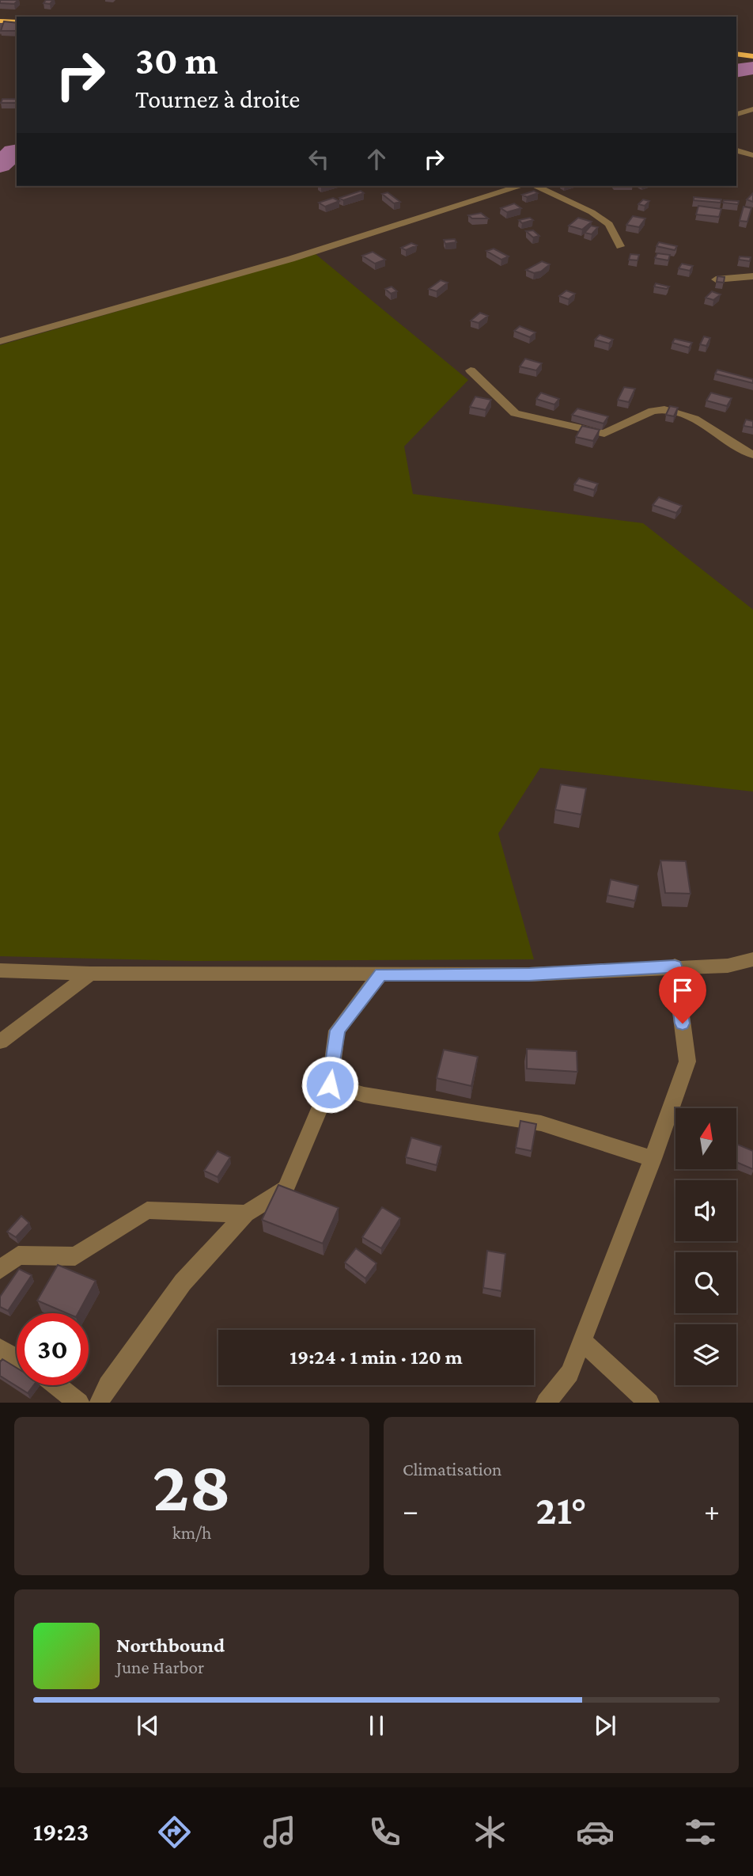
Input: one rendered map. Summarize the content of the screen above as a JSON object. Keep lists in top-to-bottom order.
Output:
{
  "north": "top",
  "page": {
    "turn": ["30 m", "Tournez à droite"],
    "limit": "30",
    "trip": "19:24 · 1 min · 120 m",
    "tile": [
      ["28", "km/h"],
      "Climatisation"
    ],
    "heat": ["−", "21°", "+"],
    "song": ["Northbound", "June Harbor"],
    "tabs": "19:23"
  }
}
